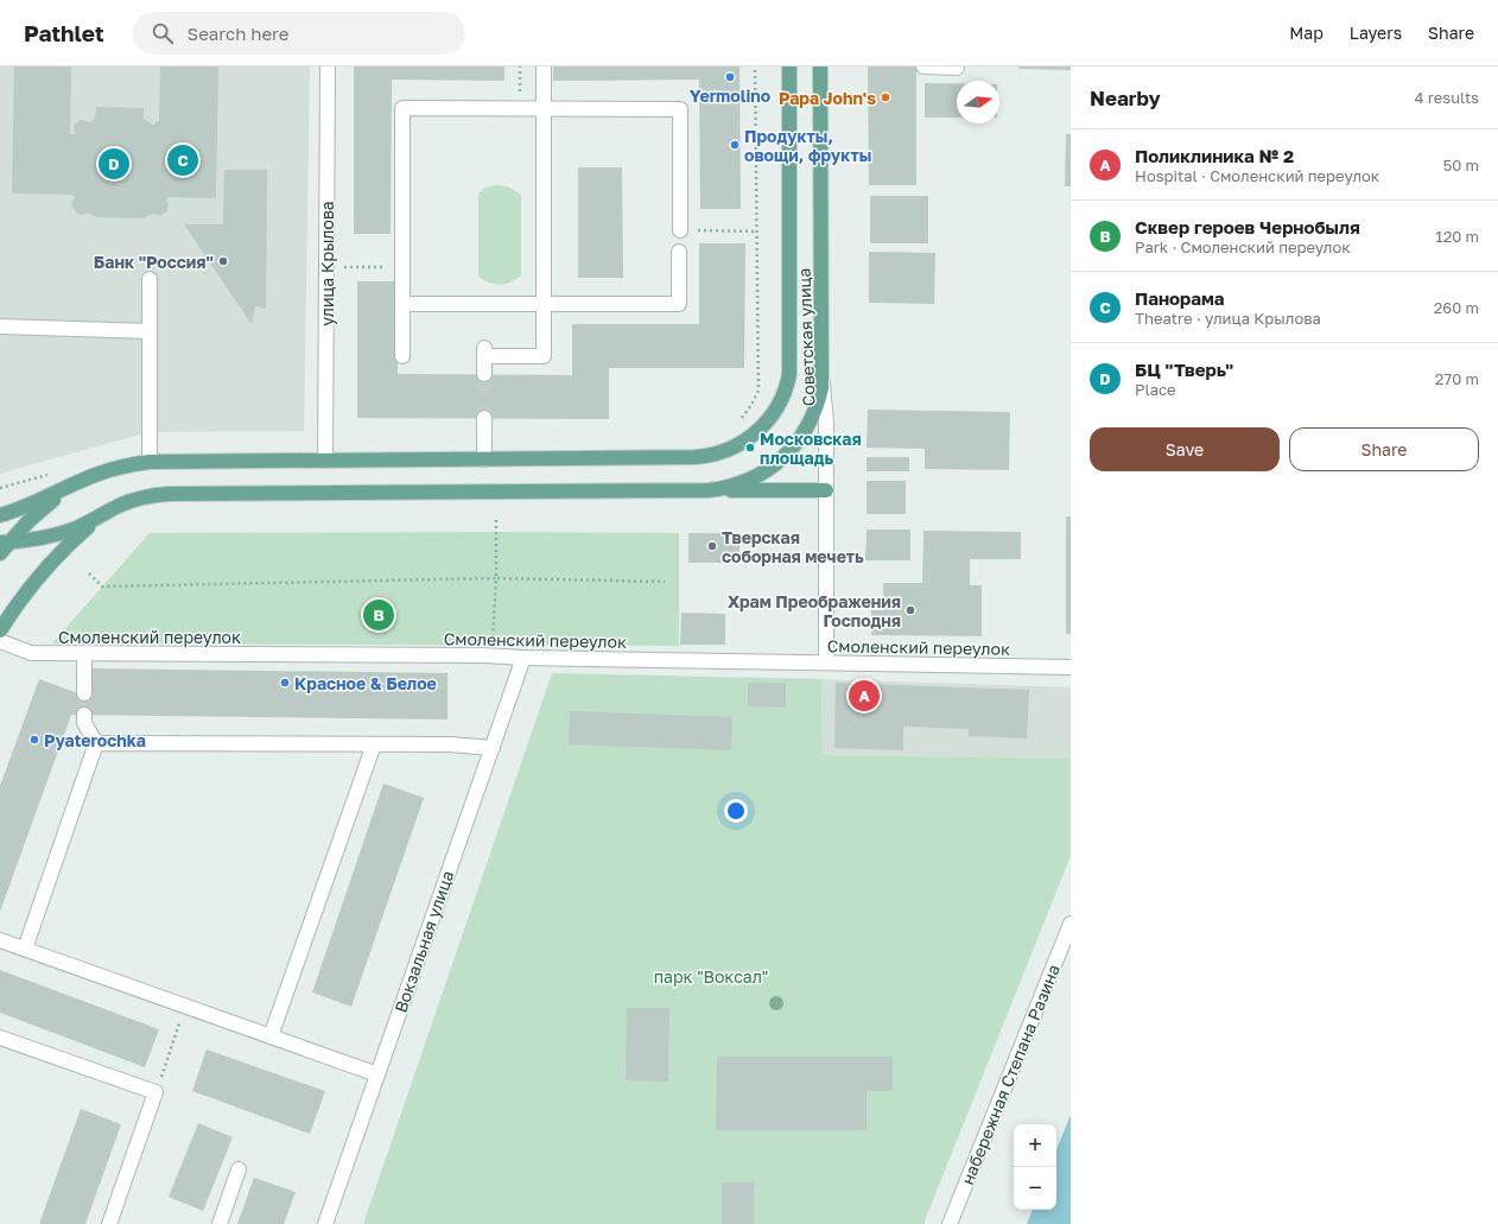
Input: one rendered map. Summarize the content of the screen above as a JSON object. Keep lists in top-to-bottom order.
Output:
{
  "streets": {
    "main road": ["Советская улица"],
    "street": [
      "улица Крылова",
      "Смоленский переулок",
      "Вокзальная улица",
      "набережная Степана Разина"
    ]
  },
  "crossings": [
    ["Советская улица", "Смоленский переулок"],
    ["Смоленский переулок", "Вокзальная улица"]
  ],
  "parks": ["парк \"Воксал\""],
  "places": [
    "Yermolino",
    "Papa John's",
    "Продукты, овощи, фрукты",
    "Банк \"Россия\"",
    "Московская площадь",
    "Тверская соборная мечеть",
    "Храм Преображения Господня",
    "Красное & Белое",
    "Pyaterochka"
  ],
  "north": "right",
  "page": {
    "header": "Pathlet",
    "search": "Search here",
    "nav": ["Map", "Layers", "Share"],
    "heading": ["Nearby", "4 results"],
    "list": [
      {
        "mark": "A",
        "name": "Поликлиника № 2",
        "note": "Hospital · Смоленский переулок",
        "value": "50 m"
      },
      {
        "mark": "B",
        "name": "Сквер героев Чернобыля",
        "note": "Park · Смоленский переулок",
        "value": "120 m"
      },
      {
        "mark": "C",
        "name": "Панорама",
        "note": "Theatre · улица Крылова",
        "value": "260 m"
      },
      {
        "mark": "D",
        "name": "БЦ \"Тверь\"",
        "note": "Place",
        "value": "270 m"
      }
    ],
    "pins": [
      "C",
      "D",
      "B",
      "A"
    ],
    "buttons": ["Save", "Share"],
    "map_buttons": ["+", "−"]
  }
}
